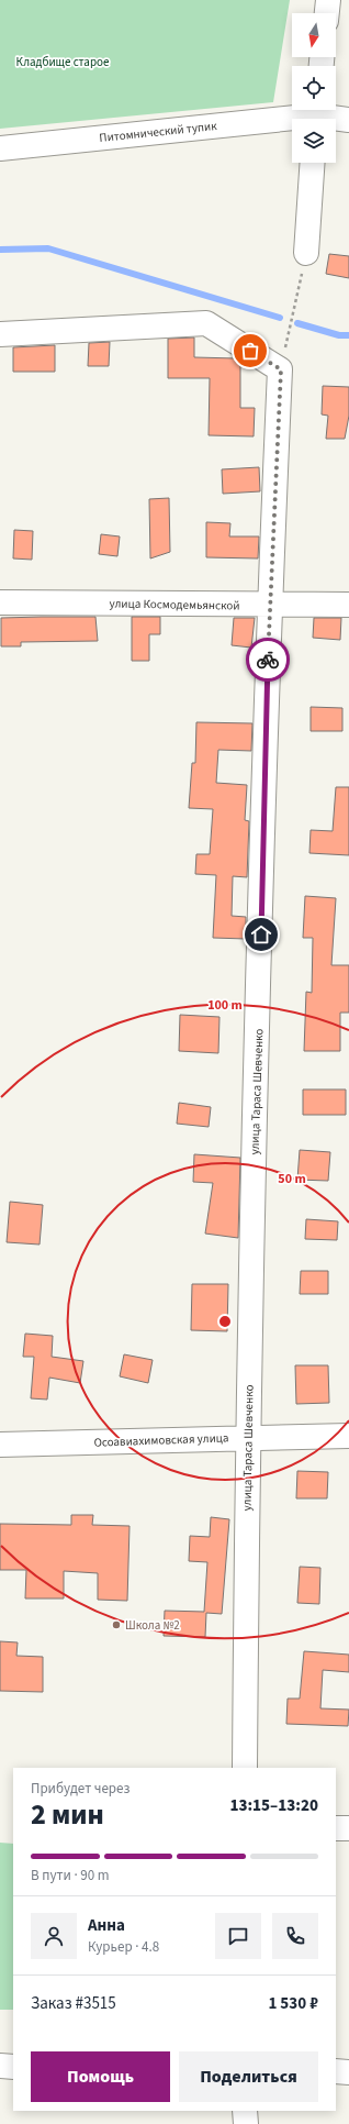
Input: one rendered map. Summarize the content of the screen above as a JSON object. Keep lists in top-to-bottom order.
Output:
{
  "streets": {
    "street": [
      "Питомнический тупик",
      "улица Космодемьянской",
      "улица Тараса Шевченко",
      "Осоавиахимовская улица"
    ]
  },
  "crossings": [
    ["улица Космодемьянской", "улица Тараса Шевченко"],
    ["улица Тараса Шевченко", "Осоавиахимовская улица"]
  ],
  "parks": ["Кладбище старое"],
  "places": ["Школа №2"],
  "north": "bottom",
  "page": {
    "heading": ["2 мин", "Прибудет через", "13:15–13:20"],
    "panel": [
      "Анна",
      "Курьер · 4.8",
      "Заказ #3515",
      "1 530 ₽"
    ],
    "bar": "В пути · 90 m",
    "buttons": ["Помощь", "Поделиться"]
  },
  "rings": ["100 m", "50 m"]
}
